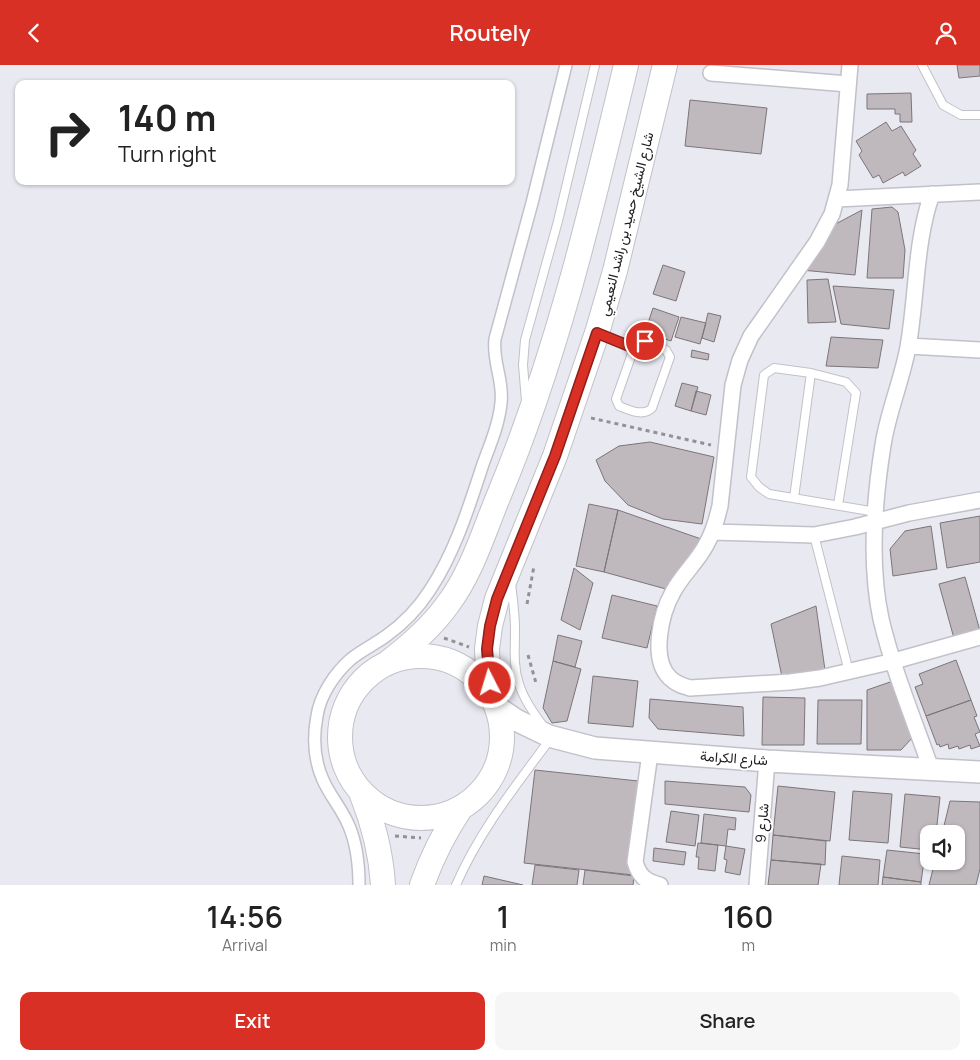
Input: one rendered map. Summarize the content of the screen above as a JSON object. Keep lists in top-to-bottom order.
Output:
{
  "streets": {
    "main road": ["شارع الشيخ حميد بن راشد النعيمي", "شارع الكرامة"],
    "street": ["شارع 9"]
  },
  "crossings": [
    ["شارع الشيخ حميد بن راشد النعيمي", "شارع الكرامة"],
    ["شارع الكرامة", "شارع 9"]
  ],
  "page": {
    "header": "Routely",
    "turn": ["140 m", "Turn right"],
    "eta": [
      "14:56",
      "Arrival",
      "1",
      "min",
      "160",
      "m"
    ],
    "buttons": ["Exit", "Share"]
  }
}
